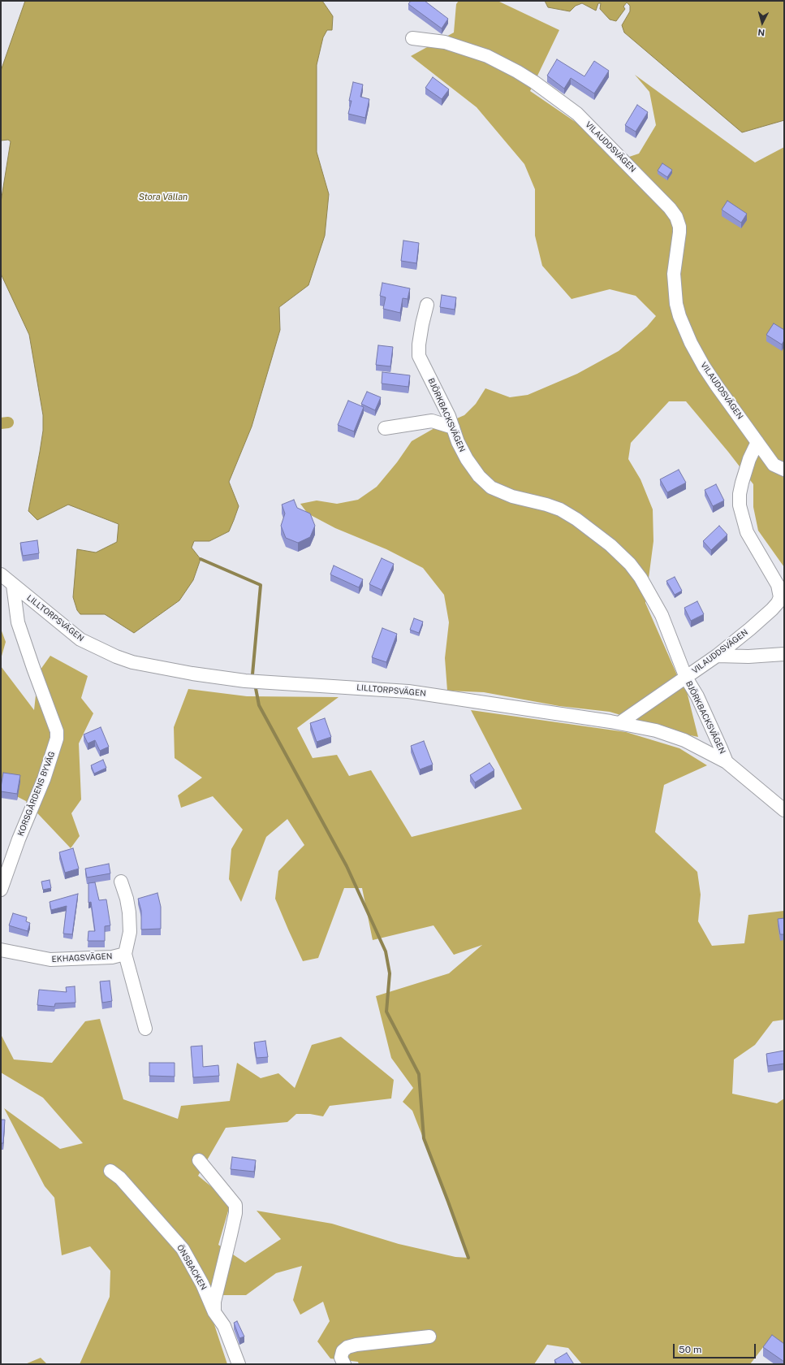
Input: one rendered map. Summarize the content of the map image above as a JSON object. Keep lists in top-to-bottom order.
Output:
{
  "streets": {
    "street": [
      "VILAUDDSVÄGEN",
      "BJÖRKBACKSVÄGEN",
      "LILLTORPSVÄGEN",
      "KORSGÅRDENS BYVÄG",
      "EKHAGSVÄGEN",
      "ÖNSBACKEN"
    ]
  },
  "crossings": [
    ["VILAUDDSVÄGEN", "BJÖRKBACKSVÄGEN"],
    ["VILAUDDSVÄGEN", "LILLTORPSVÄGEN"],
    ["BJÖRKBACKSVÄGEN", "LILLTORPSVÄGEN"],
    ["LILLTORPSVÄGEN", "KORSGÅRDENS BYVÄG"]
  ],
  "water": ["Stora Vällan"],
  "scale_bar": "50 m",
  "north": "bottom"
}
